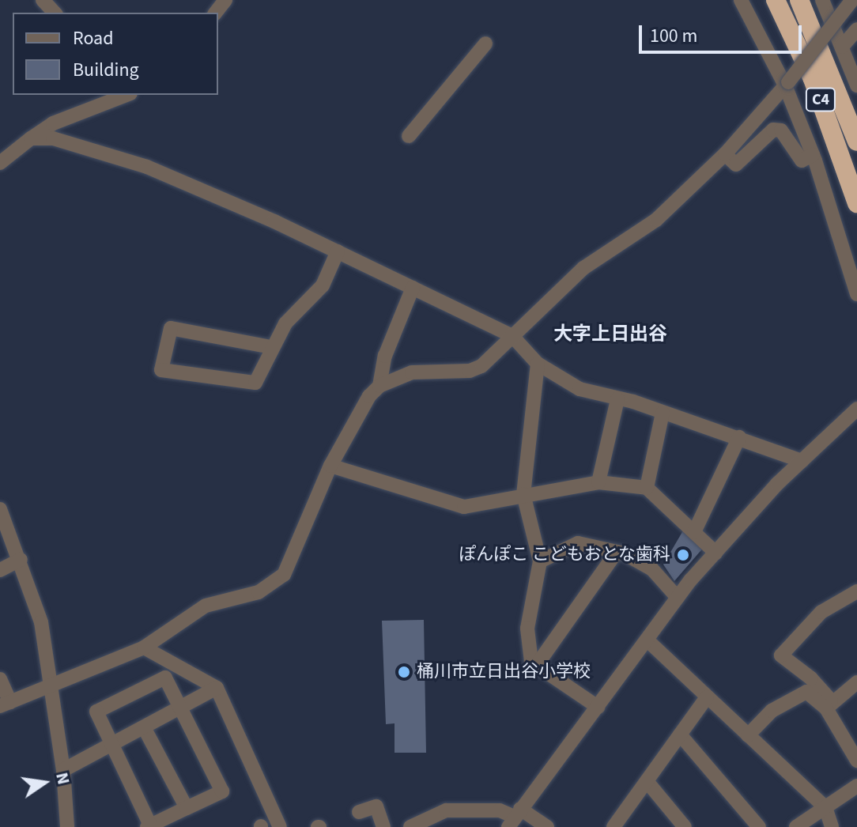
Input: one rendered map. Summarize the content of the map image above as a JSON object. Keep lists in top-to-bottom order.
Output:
{
  "streets": {
    "highway": ["C4"]
  },
  "districts": ["大字上日出谷"],
  "places": ["ぽんぽこ こどもおとな歯科", "桶川市立日出谷小学校"],
  "legend": ["Road", "Building"],
  "scale_bar": "100 m",
  "north": "right"
}
